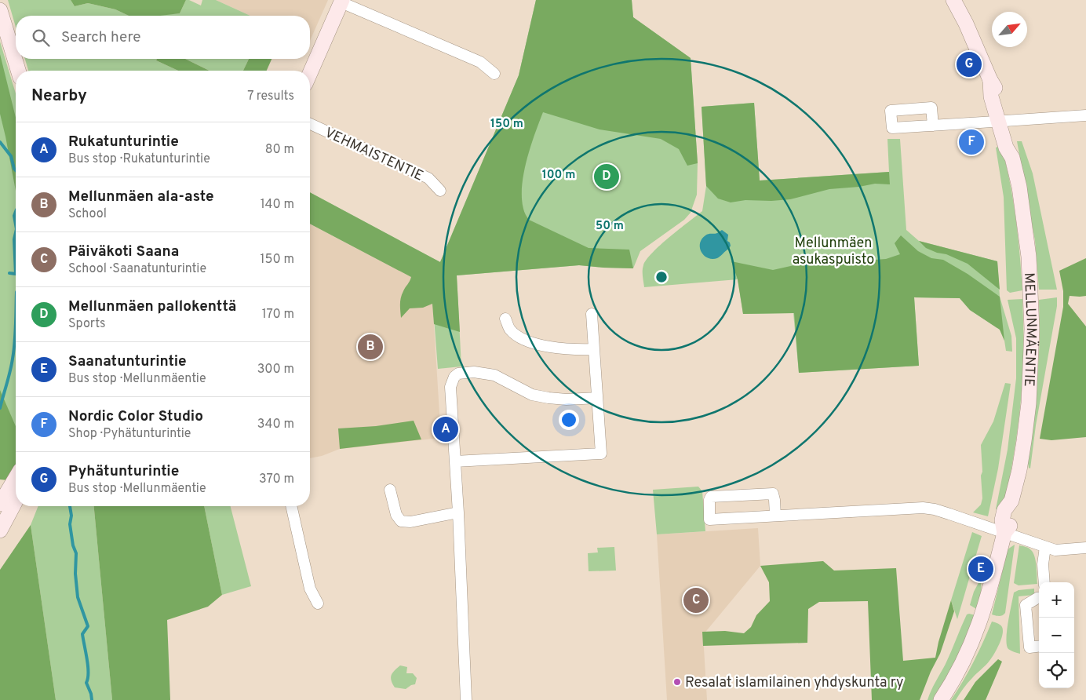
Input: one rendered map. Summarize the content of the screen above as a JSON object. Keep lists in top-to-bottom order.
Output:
{
  "streets": {
    "main road": ["MELLUNMÄENTIE"],
    "street": ["VEHMAISTENTIE"]
  },
  "parks": ["Mellunmäen asukaspuisto"],
  "places": ["Resalat islamilainen yhdyskunta ry"],
  "north": "top right",
  "page": {
    "search": "Search here",
    "pins": [
      "G",
      "F",
      "D",
      "B",
      "A",
      "E",
      "C"
    ],
    "heading": ["Nearby", "7 results"],
    "list": [
      {
        "mark": "A",
        "name": "Rukatunturintie",
        "note": "Bus stop · Rukatunturintie",
        "value": "80 m"
      },
      {
        "mark": "B",
        "name": "Mellunmäen ala-aste",
        "note": "School",
        "value": "140 m"
      },
      {
        "mark": "C",
        "name": "Päiväkoti Saana",
        "note": "School · Saanatunturintie",
        "value": "150 m"
      },
      {
        "mark": "D",
        "name": "Mellunmäen pallokenttä",
        "note": "Sports",
        "value": "170 m"
      },
      {
        "mark": "E",
        "name": "Saanatunturintie",
        "note": "Bus stop · Mellunmäentie",
        "value": "300 m"
      },
      {
        "mark": "F",
        "name": "Nordic Color Studio",
        "note": "Shop · Pyhätunturintie",
        "value": "340 m"
      },
      {
        "mark": "G",
        "name": "Pyhätunturintie",
        "note": "Bus stop · Mellunmäentie",
        "value": "370 m"
      }
    ],
    "map_buttons": ["+", "−"]
  },
  "rings": ["150 m", "100 m", "50 m"]
}
